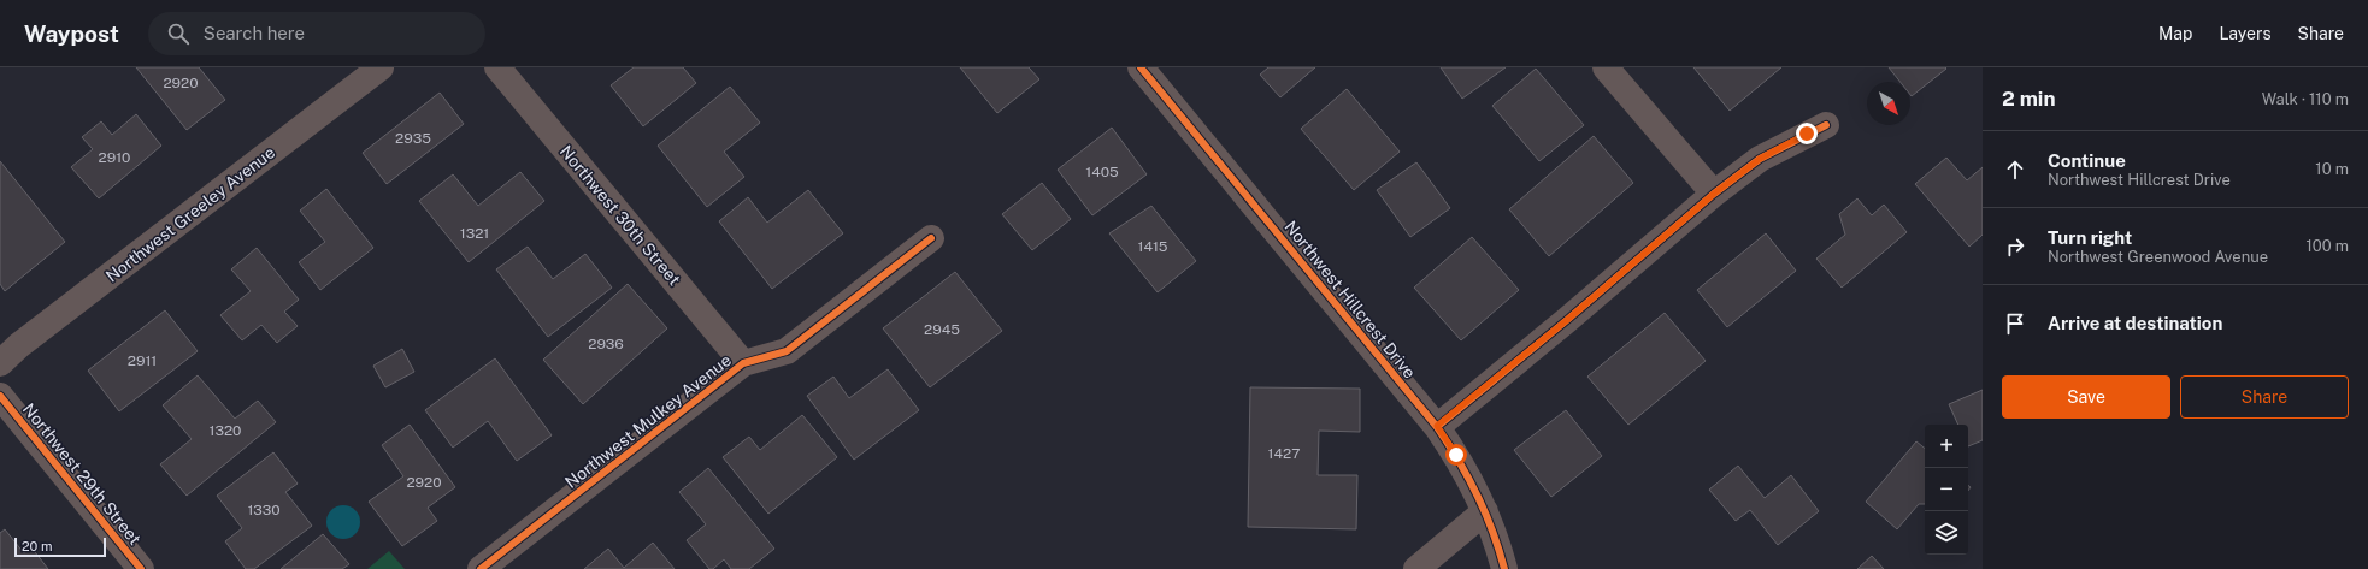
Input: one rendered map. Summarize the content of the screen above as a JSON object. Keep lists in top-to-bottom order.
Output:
{
  "streets": {
    "street": [
      "Northwest Greeley Avenue",
      "Northwest 30th Street",
      "Northwest Hillcrest Drive",
      "Northwest Mulkey Avenue",
      "Northwest 29th Street"
    ]
  },
  "crossings": [
    ["Northwest 30th Street", "Northwest Mulkey Avenue"]
  ],
  "house_numbers": [
    "2920",
    "2935",
    "2910",
    "1405",
    "1321",
    "1415",
    "2945",
    "2936",
    "2911",
    "1320",
    "1427",
    "2920",
    "1330"
  ],
  "scale_bar": "20 m",
  "north": "bottom right",
  "page": {
    "header": "Waypost",
    "search": "Search here",
    "nav": ["Map", "Layers", "Share"],
    "heading": ["2 min", "Walk · 110 m"],
    "list": [
      ["Continue", "Northwest Hillcrest Drive", "10 m"],
      ["Turn right", "Northwest Greenwood Avenue", "100 m"],
      "Arrive at destination"
    ],
    "buttons": ["Save", "Share"],
    "map_buttons": ["+", "−"],
    "scale": "20 m"
  }
}
